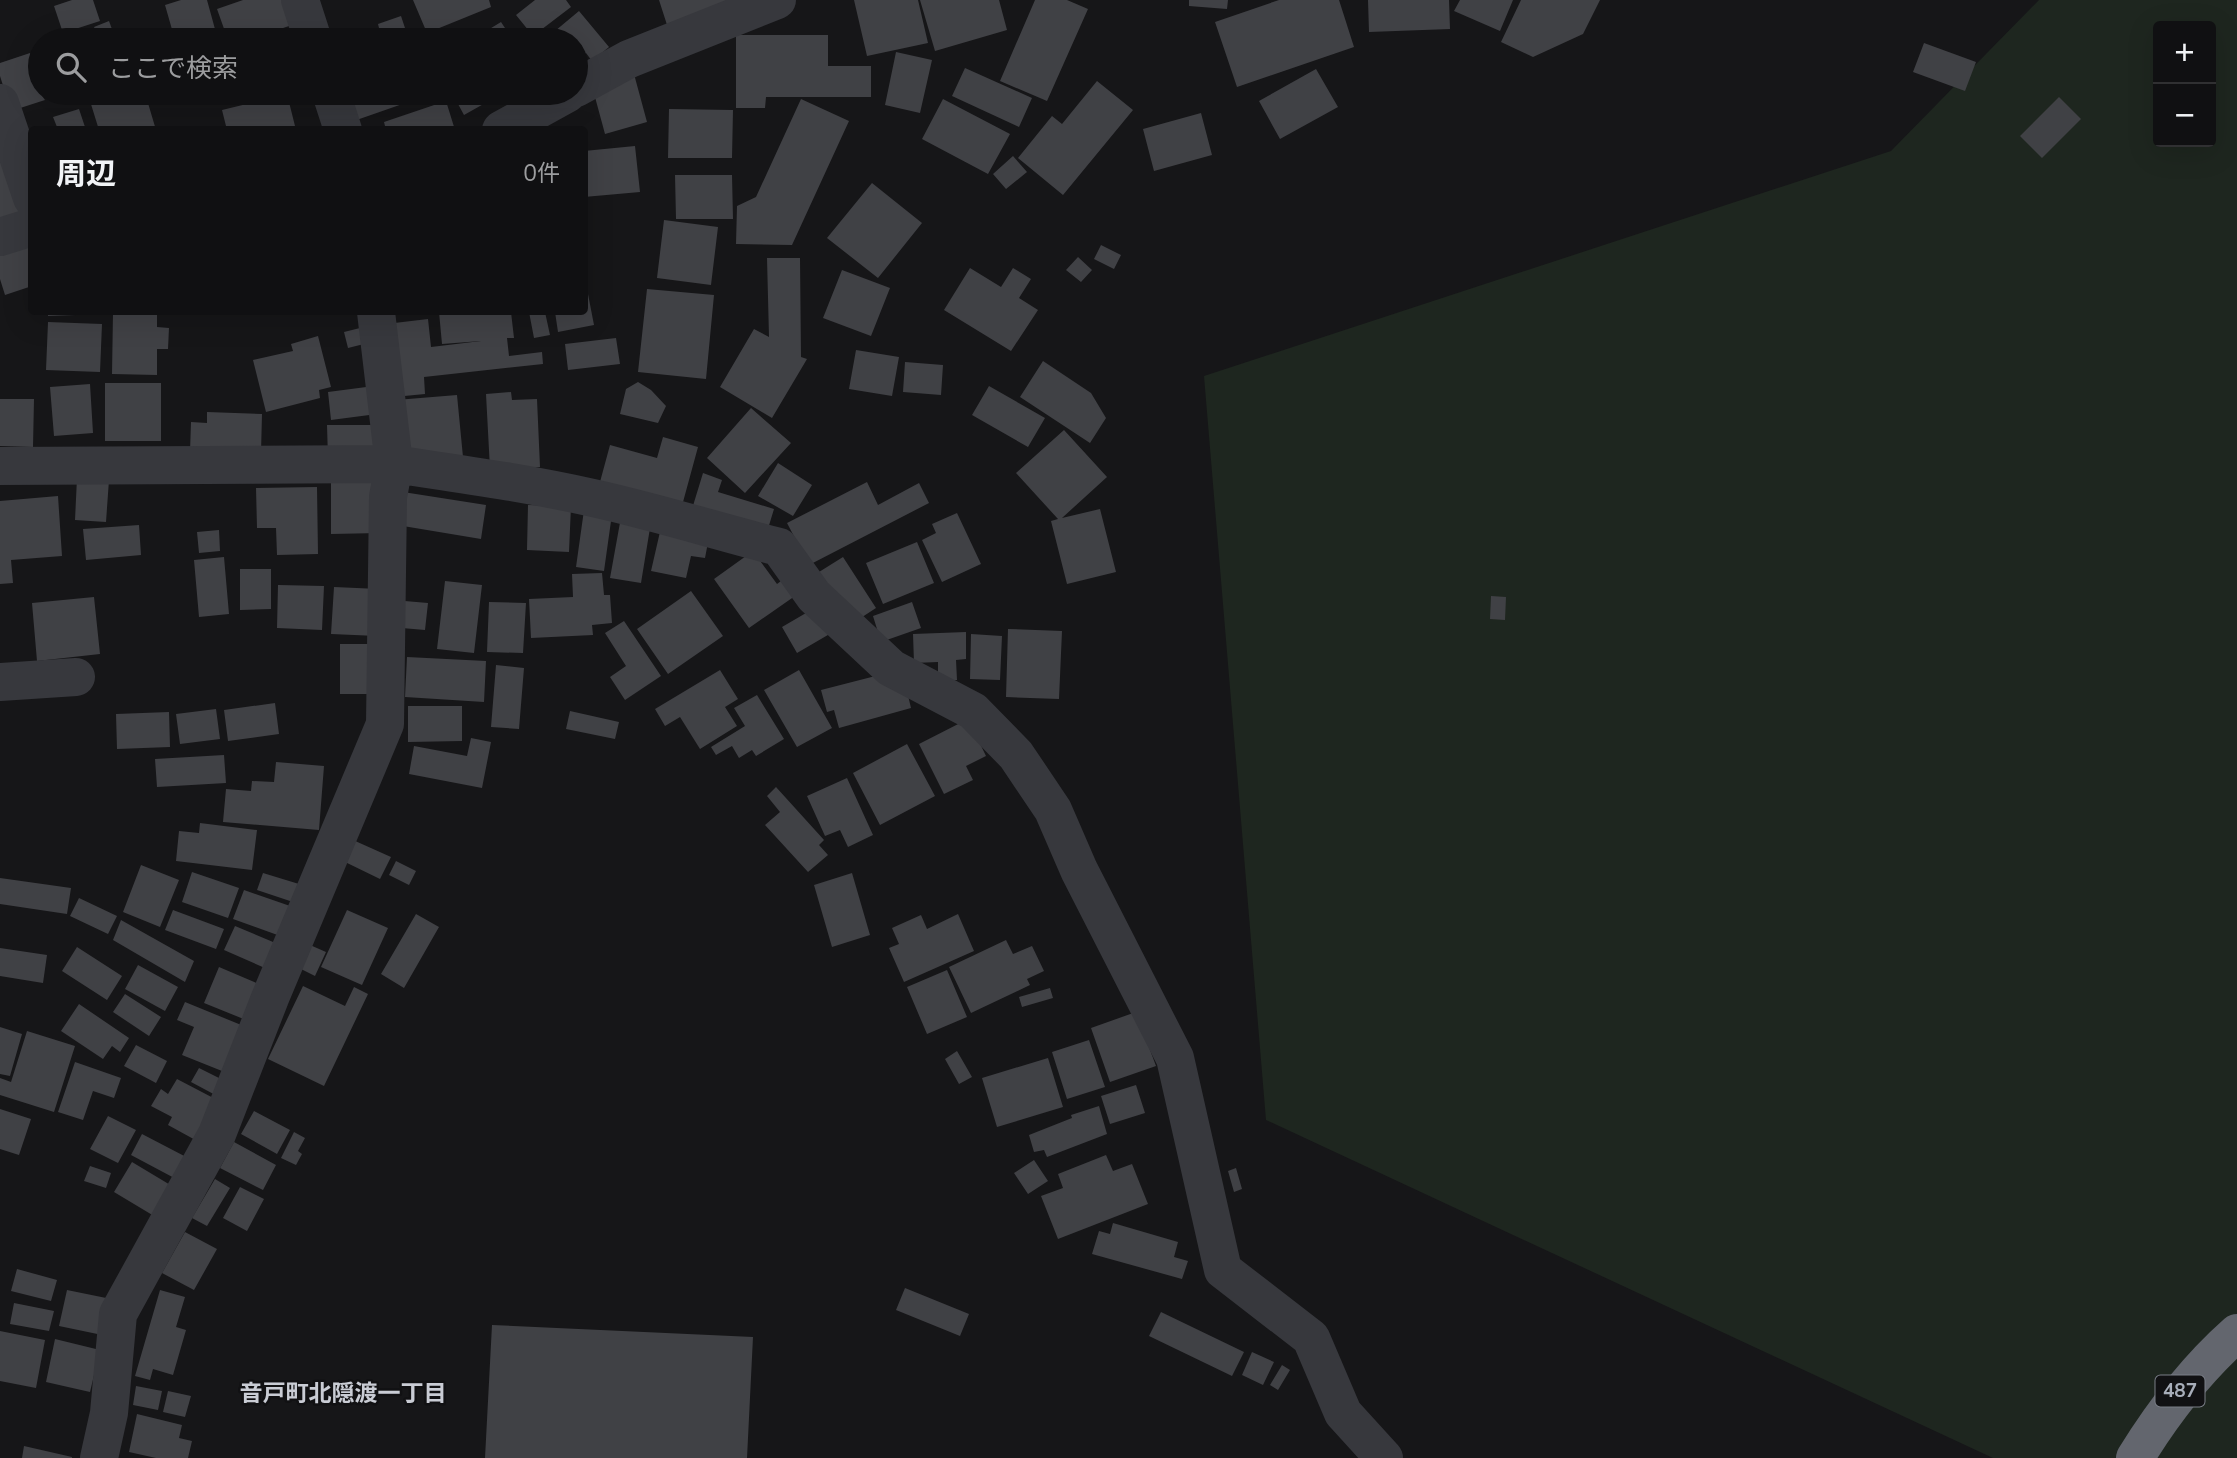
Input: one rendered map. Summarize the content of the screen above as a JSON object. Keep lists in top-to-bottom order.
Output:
{
  "streets": {
    "highway": ["487"]
  },
  "districts": ["音戸町北隠渡一丁目"],
  "page": {
    "map_buttons": ["+", "−"],
    "search": "ここで検索",
    "heading": ["周辺", "0件"]
  }
}
